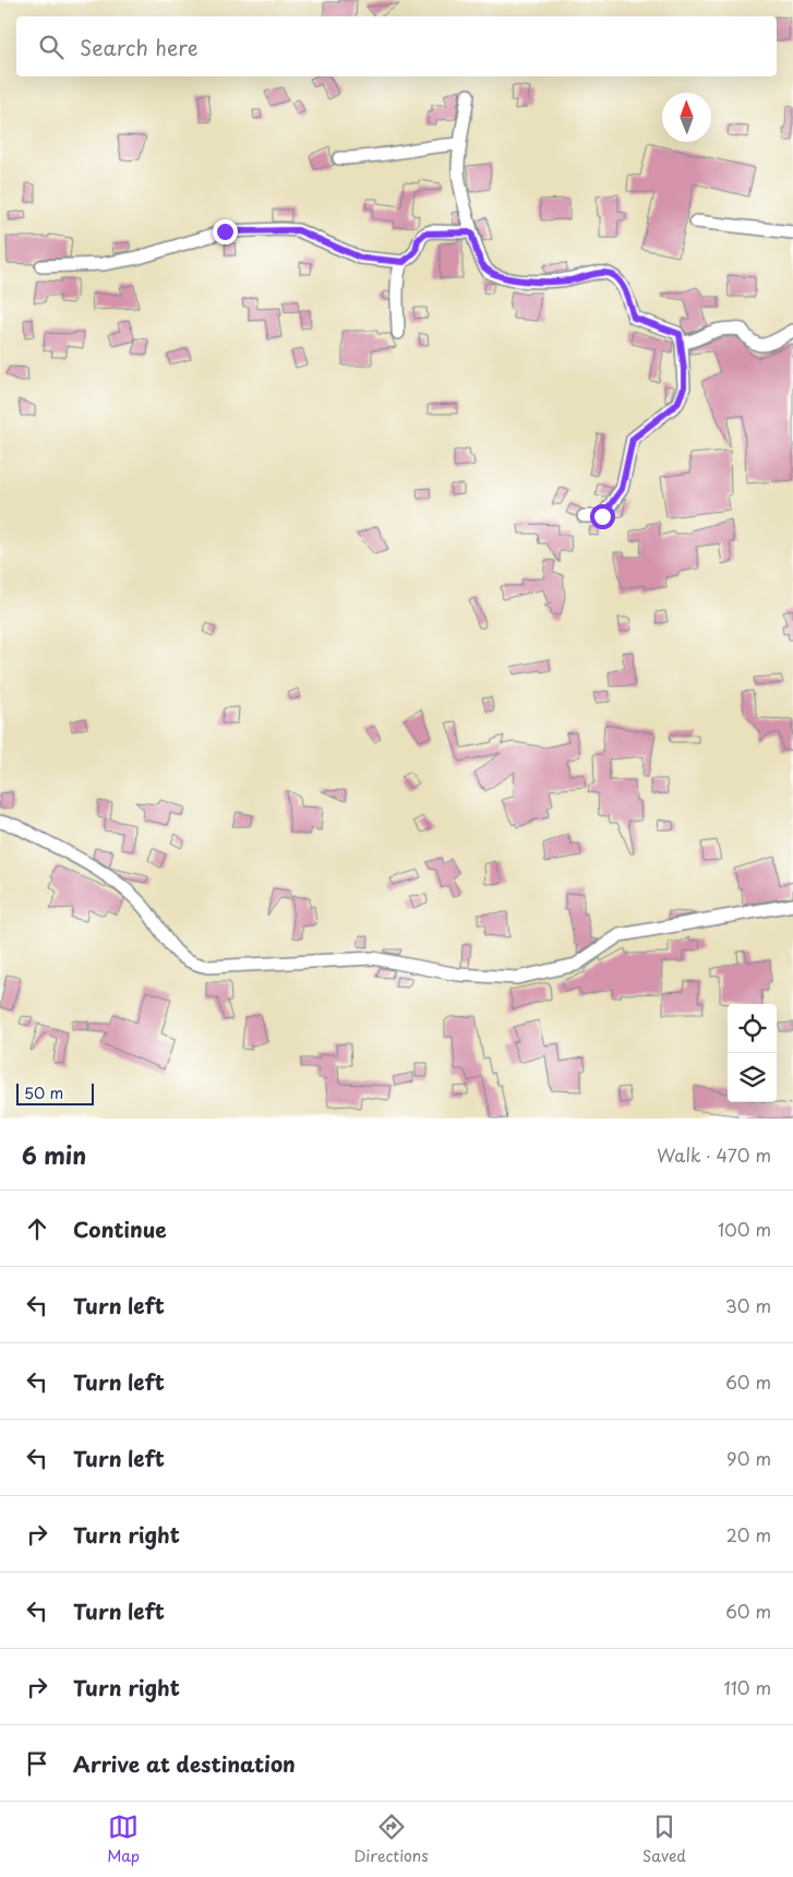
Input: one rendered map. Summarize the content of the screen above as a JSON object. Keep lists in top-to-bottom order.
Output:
{
  "scale_bar": "50 m",
  "north": "top",
  "page": {
    "search": "Search here",
    "scale": "50 m",
    "heading": ["6 min", "Walk · 470 m"],
    "list": [
      ["Continue", "100 m"],
      ["Turn left", "30 m"],
      ["Turn left", "60 m"],
      ["Turn left", "90 m"],
      ["Turn right", "20 m"],
      ["Turn left", "60 m"],
      ["Turn right", "110 m"],
      "Arrive at destination"
    ],
    "nav": ["Map", "Directions", "Saved"]
  }
}
